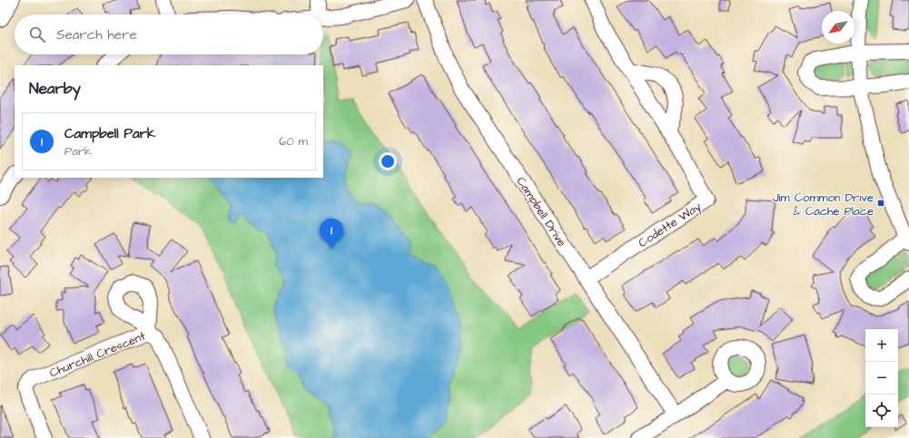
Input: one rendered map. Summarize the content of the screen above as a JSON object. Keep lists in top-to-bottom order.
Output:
{
  "streets": {
    "street": ["Campbell Drive", "Codette Way", "Churchill Crescent"]
  },
  "crossings": [
    ["Campbell Drive", "Codette Way"]
  ],
  "places": {
    "transit": ["Jim Common Drive & Cache Place"]
  },
  "north": "bottom left",
  "page": {
    "search": "Search here",
    "heading": "Nearby",
    "list": [
      {
        "mark": "1",
        "name": "Campbell Park",
        "note": "Park",
        "value": "60 m"
      }
    ],
    "pins": "1",
    "map_buttons": ["+", "−"]
  }
}
